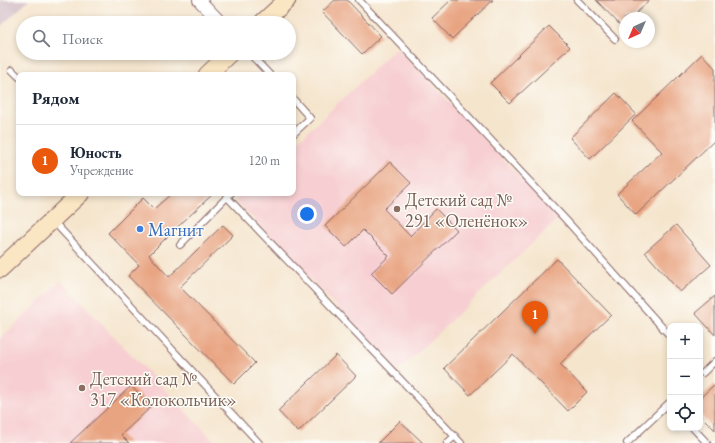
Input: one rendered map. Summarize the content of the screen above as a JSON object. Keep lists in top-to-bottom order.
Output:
{
  "places": ["Детский сад № 291 «Оленёнок»", "Магнит", "Детский сад № 317 «Колокольчик»"],
  "north": "bottom left",
  "page": {
    "search": "Поиск",
    "heading": "Рядом",
    "list": [
      {
        "mark": "1",
        "name": "Юность",
        "note": "Учреждение",
        "value": "120 m"
      }
    ],
    "pins": "1",
    "map_buttons": ["+", "−"]
  }
}
